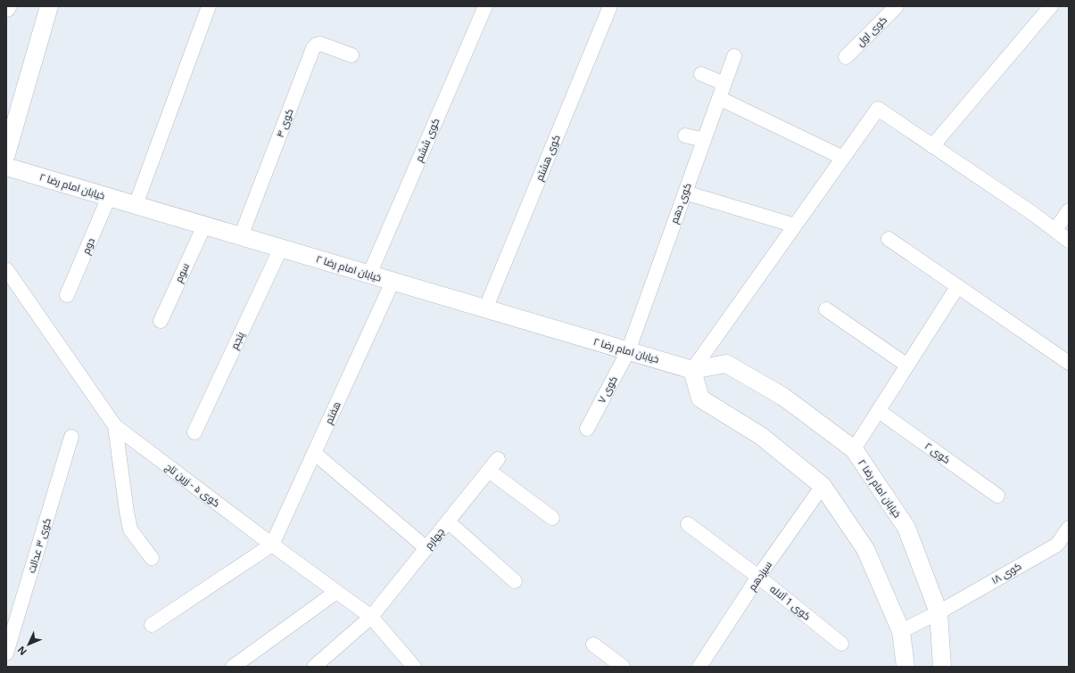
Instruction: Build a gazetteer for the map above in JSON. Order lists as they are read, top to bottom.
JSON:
{
  "streets": {
    "street": [
      "کوی اول",
      "کوی ۴",
      "کوی ششم",
      "کوی هشتم",
      "خیابان امام رضا ۲",
      "کوی دهم",
      "دوم",
      "سوم",
      "پنجم",
      "کوی ۷",
      "هفتم",
      "کوی ۲",
      "کوی ۵ - زرین تاج",
      "چهارم",
      "کوی ۳ عدالت",
      "کوی ۱۸",
      "سیزدهم",
      "کوی 1 آلاله"
    ]
  },
  "crossings": [
    ["کوی ۴", "خیابان امام رضا ۲"],
    ["کوی ششم", "خیابان امام رضا ۲"],
    ["کوی هشتم", "خیابان امام رضا ۲"],
    ["خیابان امام رضا ۲", "کوی دهم"],
    ["خیابان امام رضا ۲", "دوم"],
    ["خیابان امام رضا ۲", "سوم"],
    ["خیابان امام رضا ۲", "پنجم"],
    ["خیابان امام رضا ۲", "کوی ۷"],
    ["خیابان امام رضا ۲", "هفتم"],
    ["خیابان امام رضا ۲", "کوی ۱۸"],
    ["کوی دهم", "کوی ۷"],
    ["هفتم", "کوی ۵ - زرین تاج"],
    ["کوی ۵ - زرین تاج", "چهارم"],
    ["سیزدهم", "کوی 1 آلاله"]
  ],
  "north": "bottom left"
}
